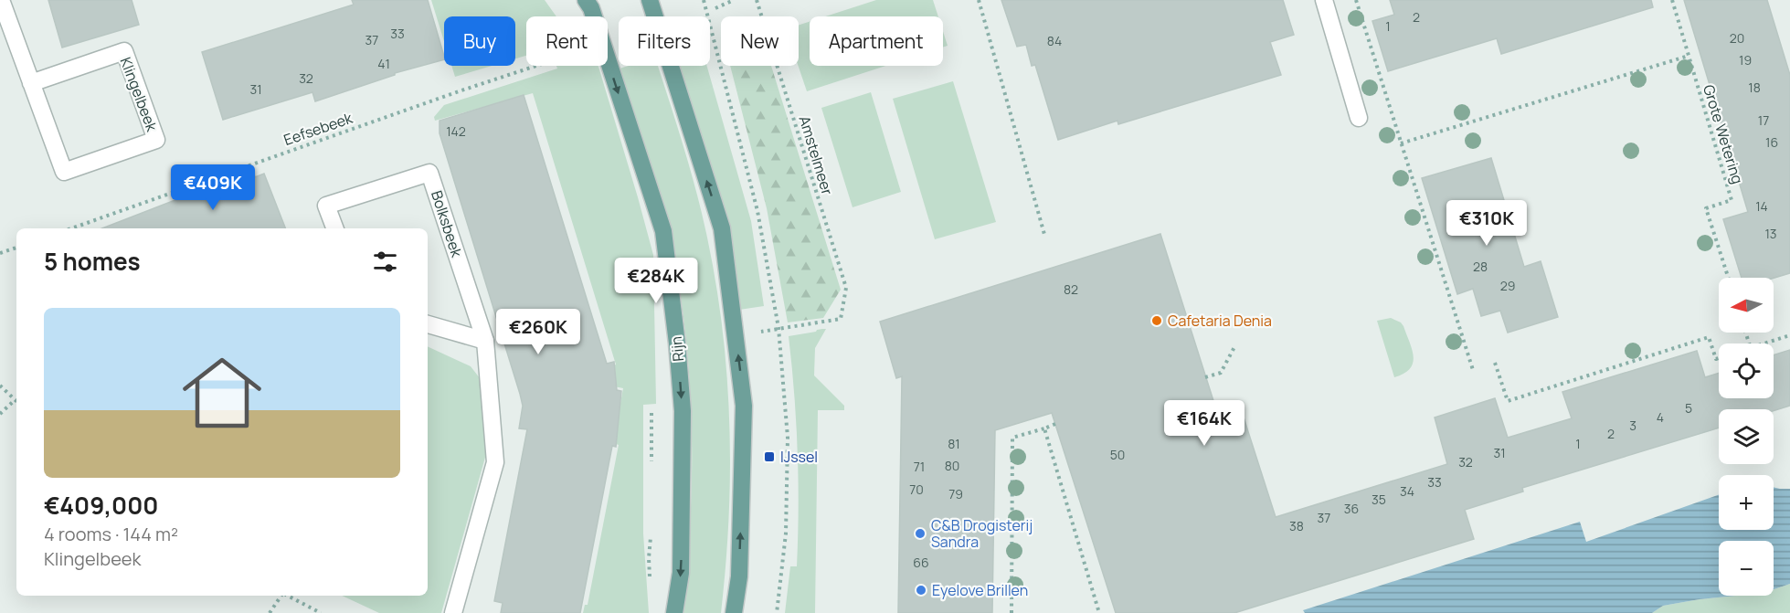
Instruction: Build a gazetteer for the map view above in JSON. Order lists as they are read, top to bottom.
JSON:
{
  "streets": {
    "main road": ["Rijn"],
    "street": ["Klingelbeek", "Bolksbeek"],
    "path": ["Eefsebeek", "Grote Wetering", "Amstelmeer"]
  },
  "places": {
    "other": ["Cafetaria Denia", "C&B Drogisterij Sandra", "Eyelove Brillen"],
    "transit": ["IJssel"]
  },
  "house_numbers": [
    "2",
    "1",
    "33",
    "20",
    "37",
    "84",
    "19",
    "41",
    "32",
    "18",
    "31",
    "17",
    "142",
    "16",
    "14",
    "13",
    "28",
    "29",
    "82",
    "5",
    "4",
    "3",
    "2",
    "81",
    "1",
    "31",
    "50",
    "32",
    "80",
    "71",
    "33",
    "70",
    "34",
    "79",
    "35",
    "36",
    "37",
    "38",
    "66"
  ],
  "north": "left",
  "page": {
    "chip": [
      "Buy",
      "Rent",
      "Filters",
      "New",
      "Apartment"
    ],
    "price": [
      "€409K",
      "€310K",
      "€284K",
      "€260K",
      "€164K"
    ],
    "heading": "5 homes",
    "map_buttons": ["+", "−"],
    "list": [
      {
        "name": "€409,000",
        "note": "4 rooms · 144 m² · Klingelbeek"
      }
    ]
  }
}
